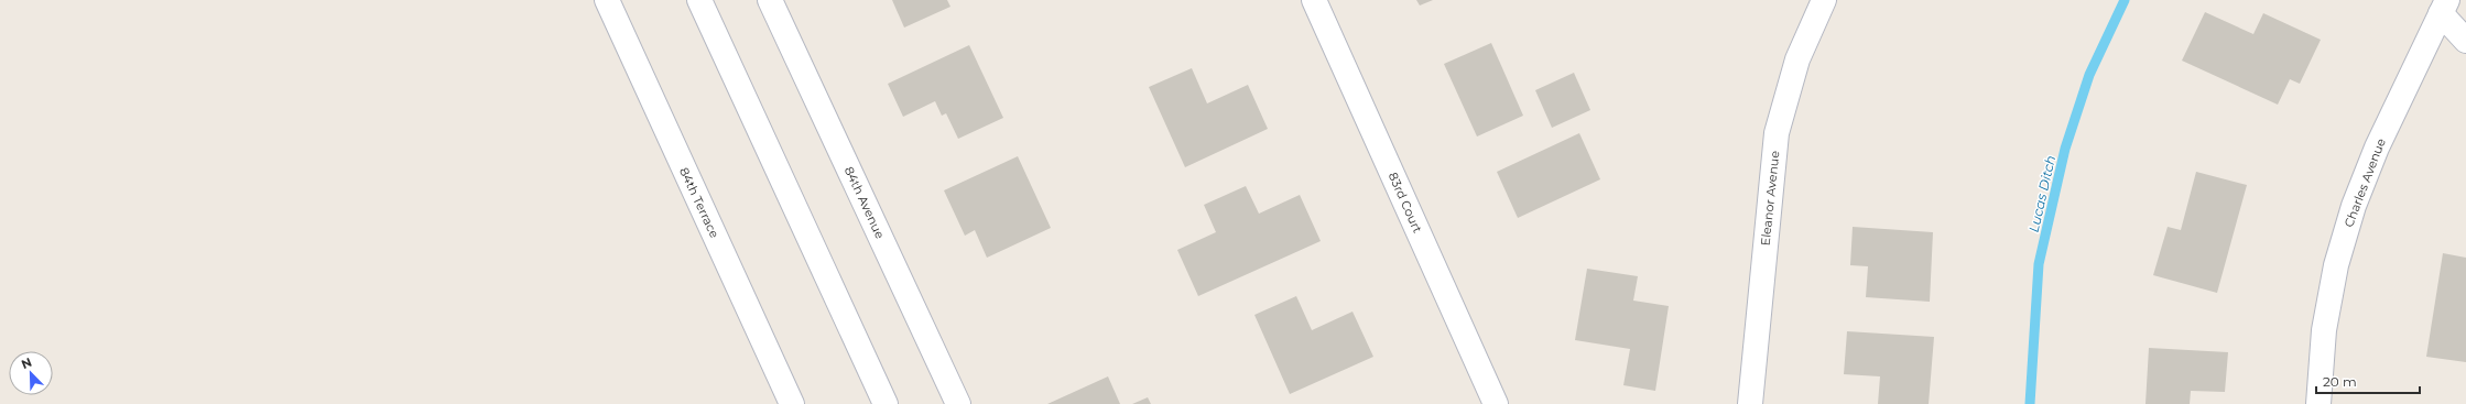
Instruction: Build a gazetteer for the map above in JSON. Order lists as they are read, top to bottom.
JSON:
{
  "streets": {
    "street": [
      "Charles Avenue",
      "Eleanor Avenue",
      "84th Terrace",
      "84th Avenue",
      "83rd Court"
    ]
  },
  "water": ["Lucas Ditch"],
  "scale_bar": "20 m",
  "north": "top left"
}
